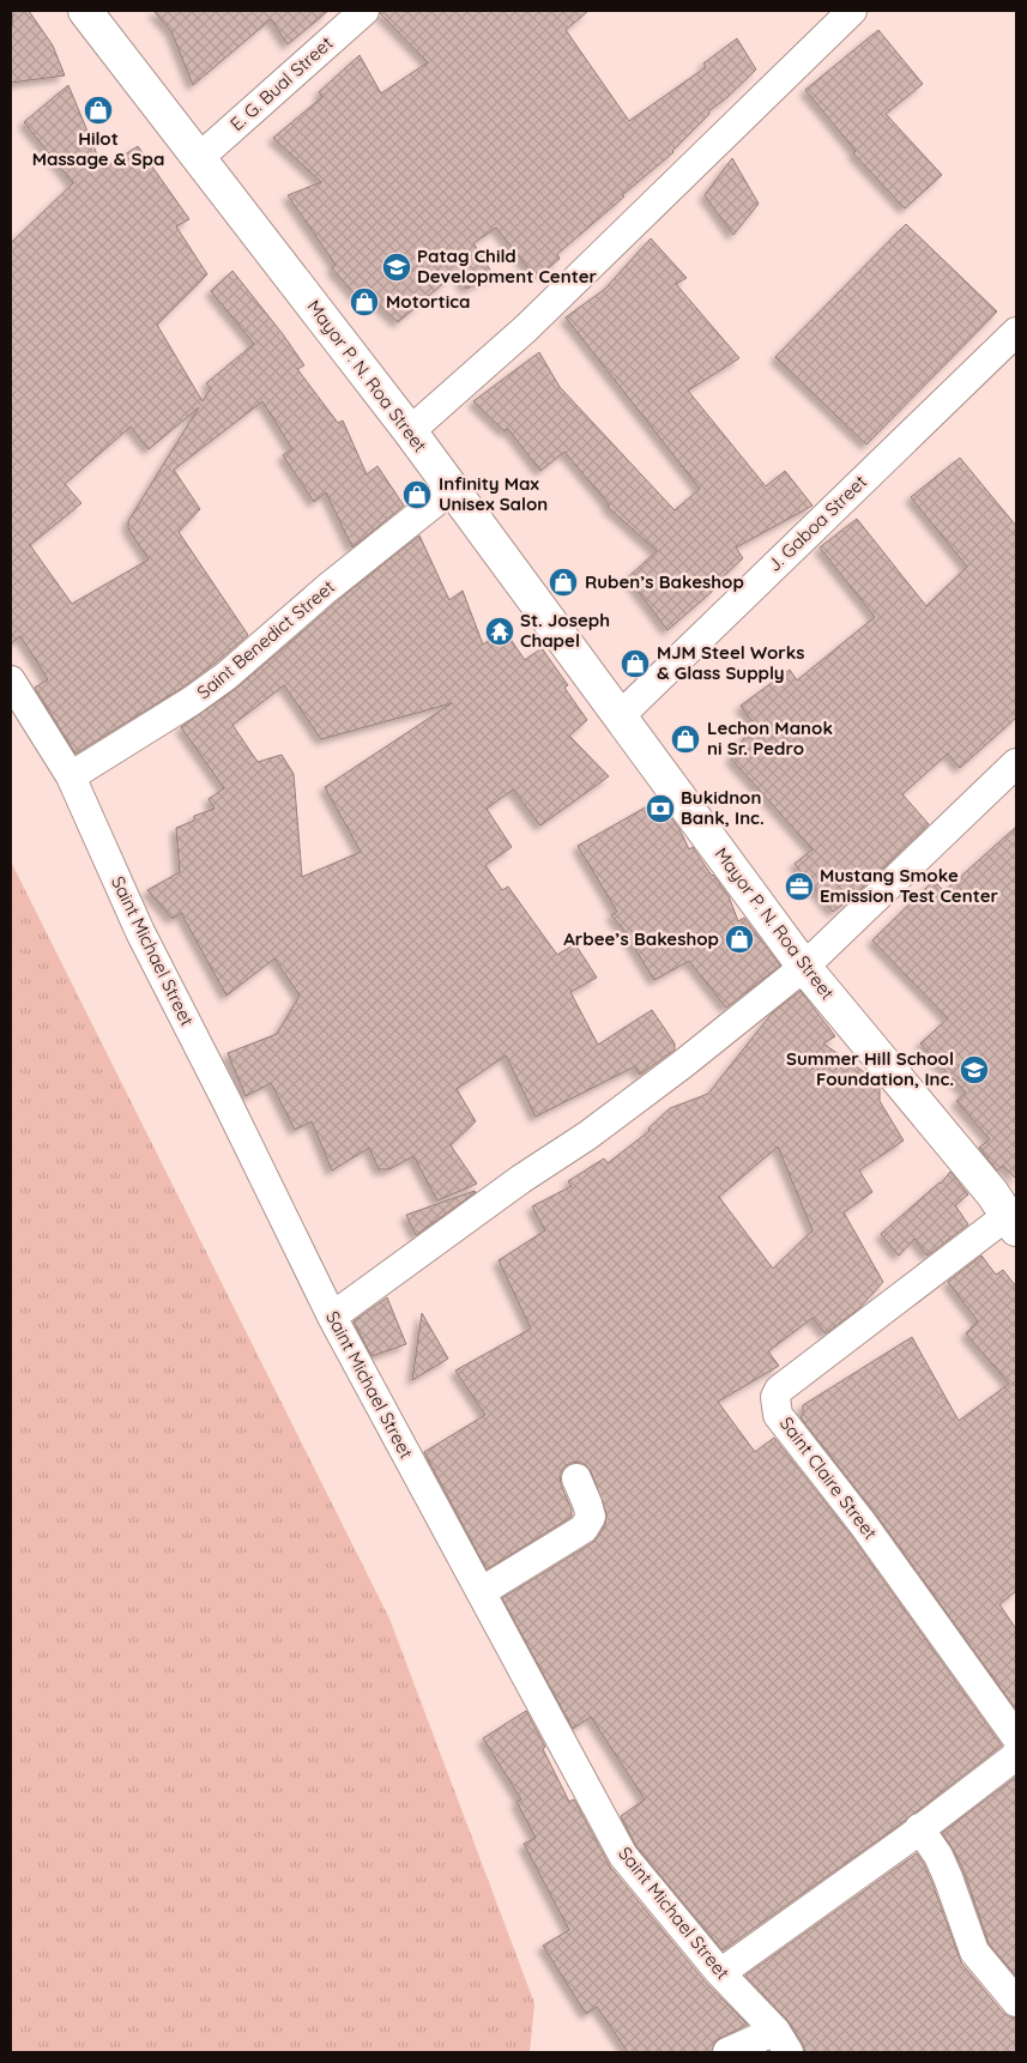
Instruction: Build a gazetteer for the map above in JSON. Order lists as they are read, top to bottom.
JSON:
{
  "streets": {
    "main road": ["Mayor P. N. Roa Street"],
    "street": [
      "E. G. Bual Street",
      "J. Gaboa Street",
      "Saint Benedict Street",
      "Saint Michael Street",
      "Saint Claire Street"
    ]
  },
  "crossings": [
    ["E. G. Bual Street", "Mayor P. N. Roa Street"],
    ["Mayor P. N. Roa Street", "J. Gaboa Street"],
    ["Mayor P. N. Roa Street", "Saint Benedict Street"],
    ["Mayor P. N. Roa Street", "Saint Claire Street"],
    ["Saint Benedict Street", "Saint Michael Street"]
  ],
  "places": {
    "shop": [
      "Hilot Massage & Spa",
      "Motortica",
      "Infinity Max Unisex Salon",
      "Ruben’s Bakeshop",
      "MJM Steel Works & Glass Supply",
      "Lechon Manok ni Sr. Pedro",
      "Arbee’s Bakeshop"
    ],
    "school or university": ["Patag Child Development Center", "Summer Hill School Foundation, Inc."],
    "temple": ["St. Joseph Chapel"],
    "bank": ["Bukidnon Bank, Inc."],
    "office": ["Mustang Smoke Emission Test Center"]
  }
}
